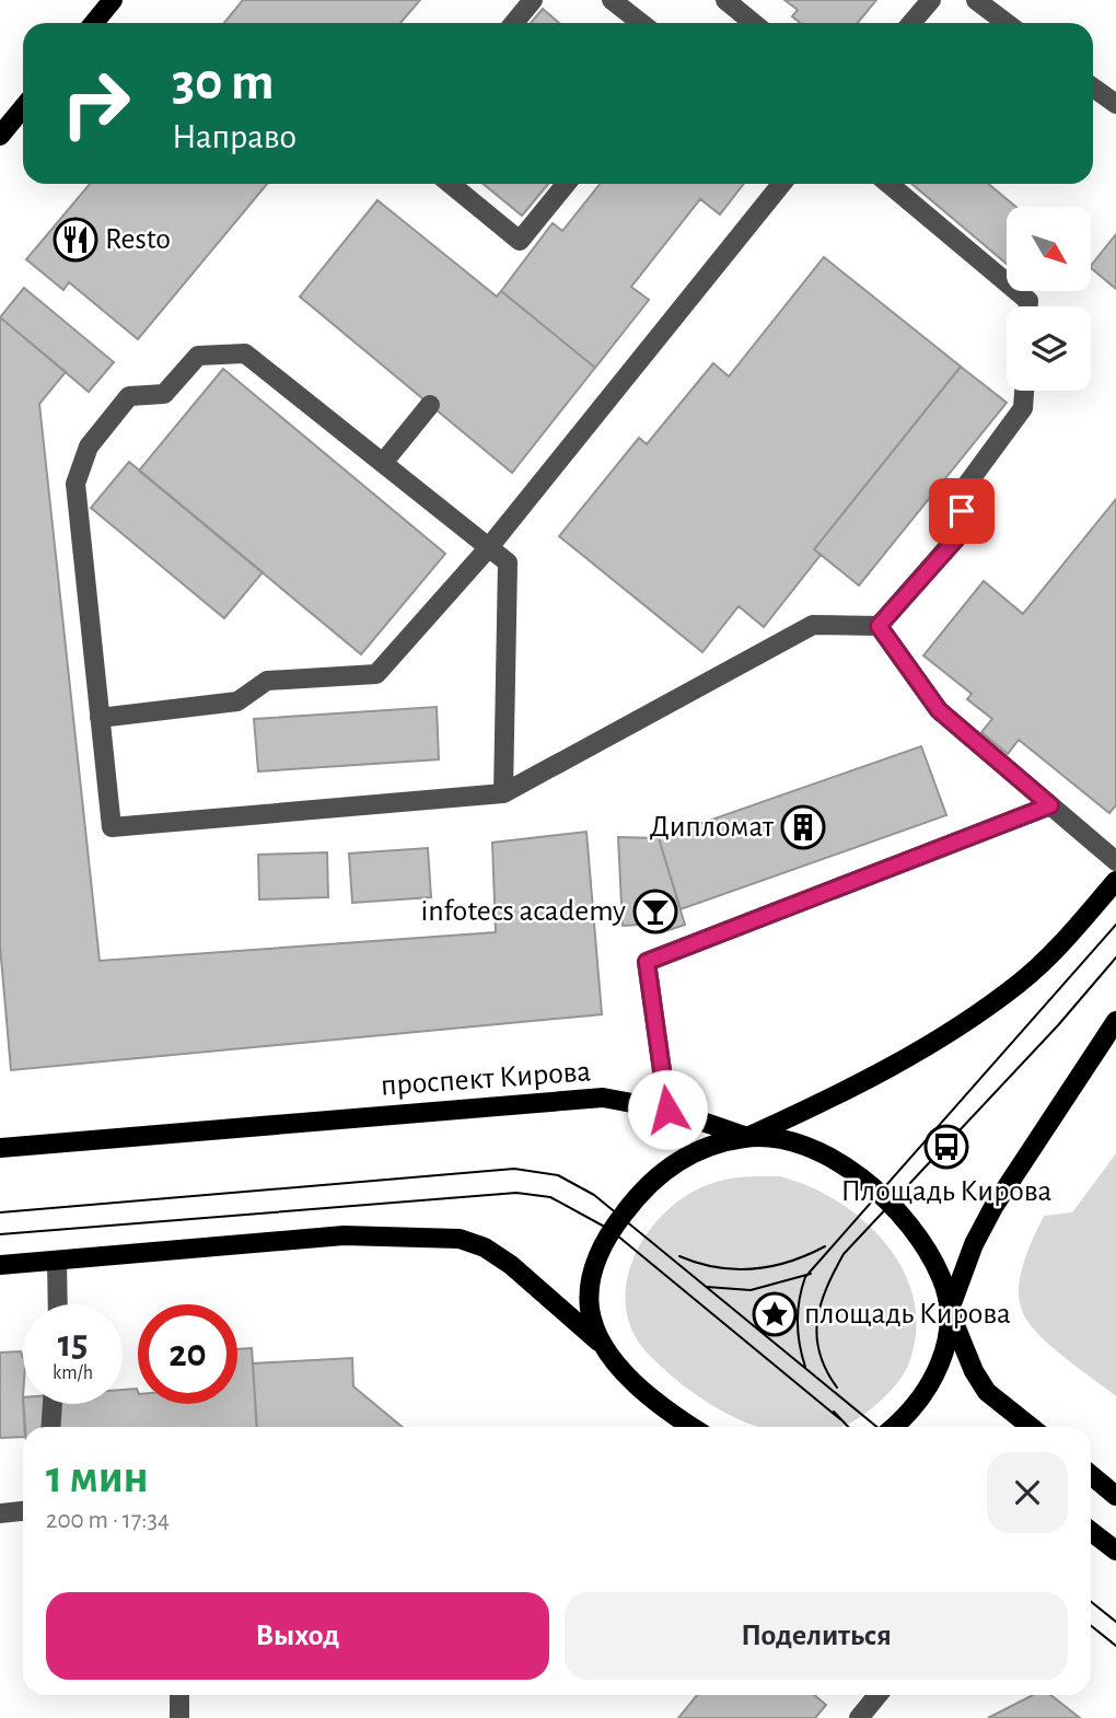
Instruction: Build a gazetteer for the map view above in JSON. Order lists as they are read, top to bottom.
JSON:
{
  "streets": {
    "main road": ["проспект Кирова"]
  },
  "places": {
    "restaurant": ["Resto"],
    "building": ["Дипломат"],
    "bar": ["infotecs academy"],
    "bus stop": ["Площадь Кирова"],
    "place": ["площадь Кирова"]
  },
  "north": "bottom right",
  "page": {
    "turn": ["30 m", "Направо"],
    "speed": "15 km/h",
    "limit": "20",
    "heading": ["1 мин", "200 m · 17:34"],
    "buttons": ["Выход", "Поделиться"]
  }
}
